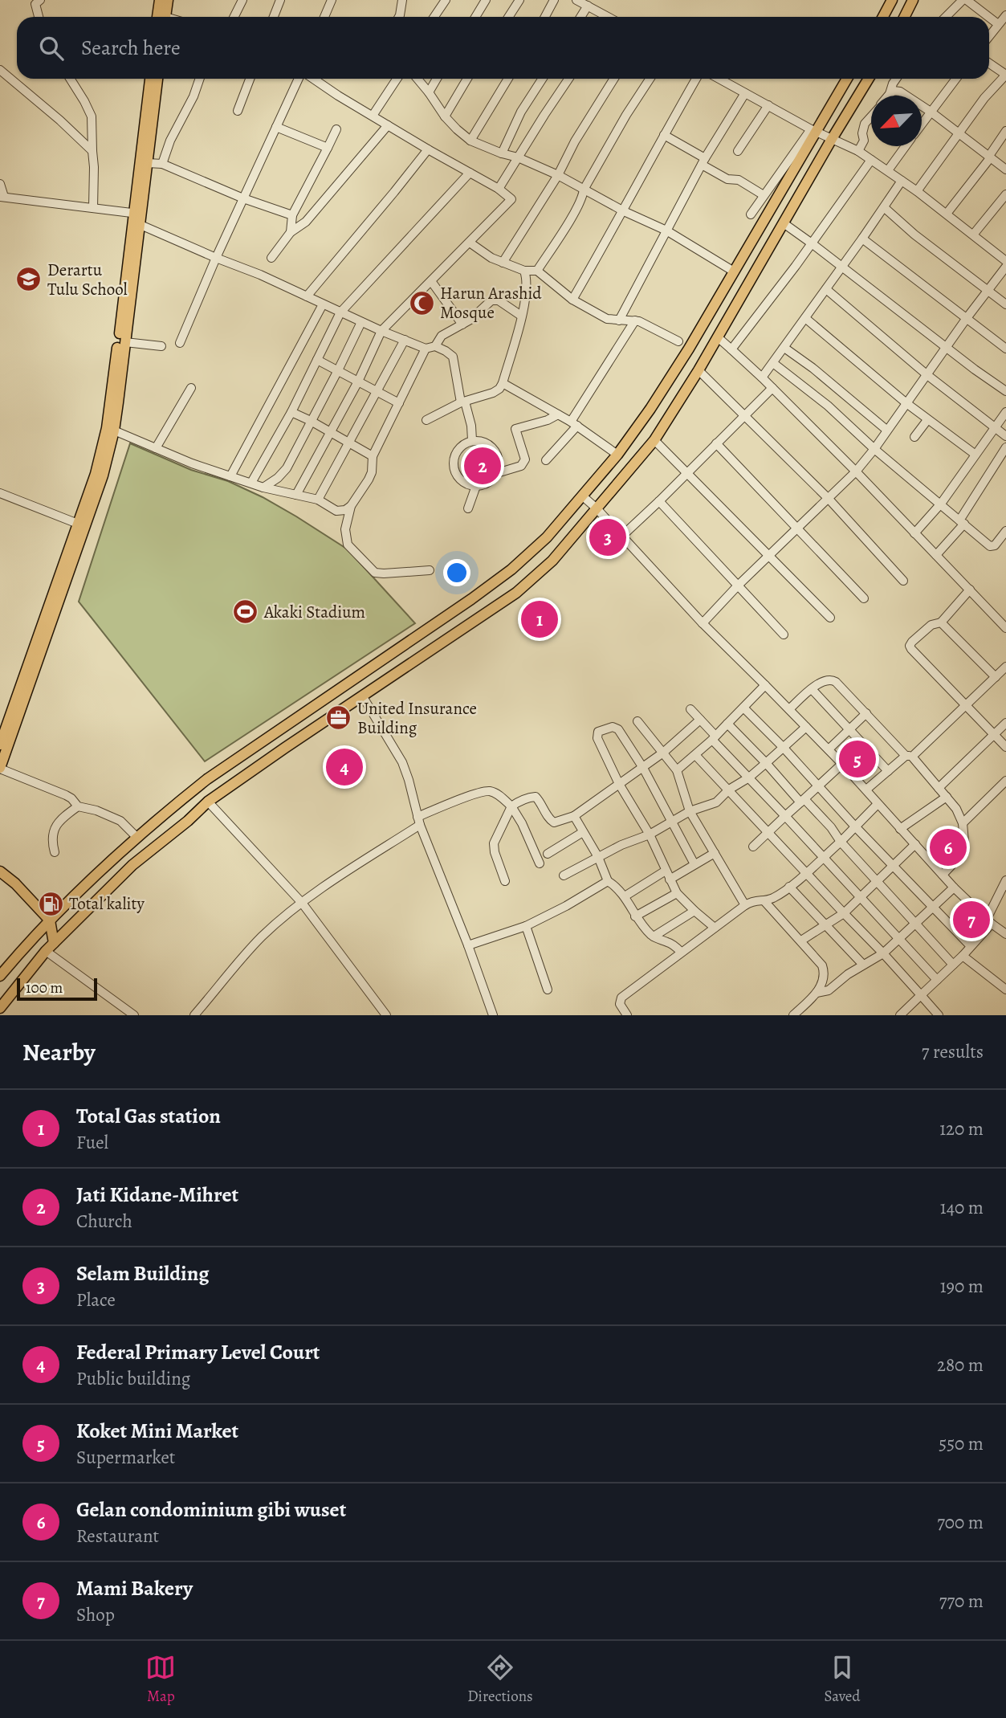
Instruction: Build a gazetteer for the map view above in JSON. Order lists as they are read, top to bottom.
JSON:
{
  "places": {
    "school or university": ["Derartu Tulu School"],
    "mosque": ["Harun Arashid Mosque"],
    "sports": ["Akaki Stadium"],
    "office": ["United Insurance Building"],
    "fuel station": ["Total kality"]
  },
  "scale_bar": "100 m",
  "north": "bottom left",
  "page": {
    "search": "Search here",
    "pins": [
      "2",
      "3",
      "1",
      "5",
      "4",
      "6",
      "7"
    ],
    "scale": "100 m",
    "heading": ["Nearby", "7 results"],
    "list": [
      {
        "mark": "1",
        "name": "Total Gas station",
        "note": "Fuel",
        "value": "120 m"
      },
      {
        "mark": "2",
        "name": "Jati Kidane-Mihret",
        "note": "Church",
        "value": "140 m"
      },
      {
        "mark": "3",
        "name": "Selam Building",
        "note": "Place",
        "value": "190 m"
      },
      {
        "mark": "4",
        "name": "Federal Primary Level Court",
        "note": "Public building",
        "value": "280 m"
      },
      {
        "mark": "5",
        "name": "Koket Mini Market",
        "note": "Supermarket",
        "value": "550 m"
      },
      {
        "mark": "6",
        "name": "Gelan condominium gibi wuset",
        "note": "Restaurant",
        "value": "700 m"
      },
      {
        "mark": "7",
        "name": "Mami Bakery",
        "note": "Shop",
        "value": "770 m"
      }
    ],
    "nav": ["Map", "Directions", "Saved"]
  }
}
